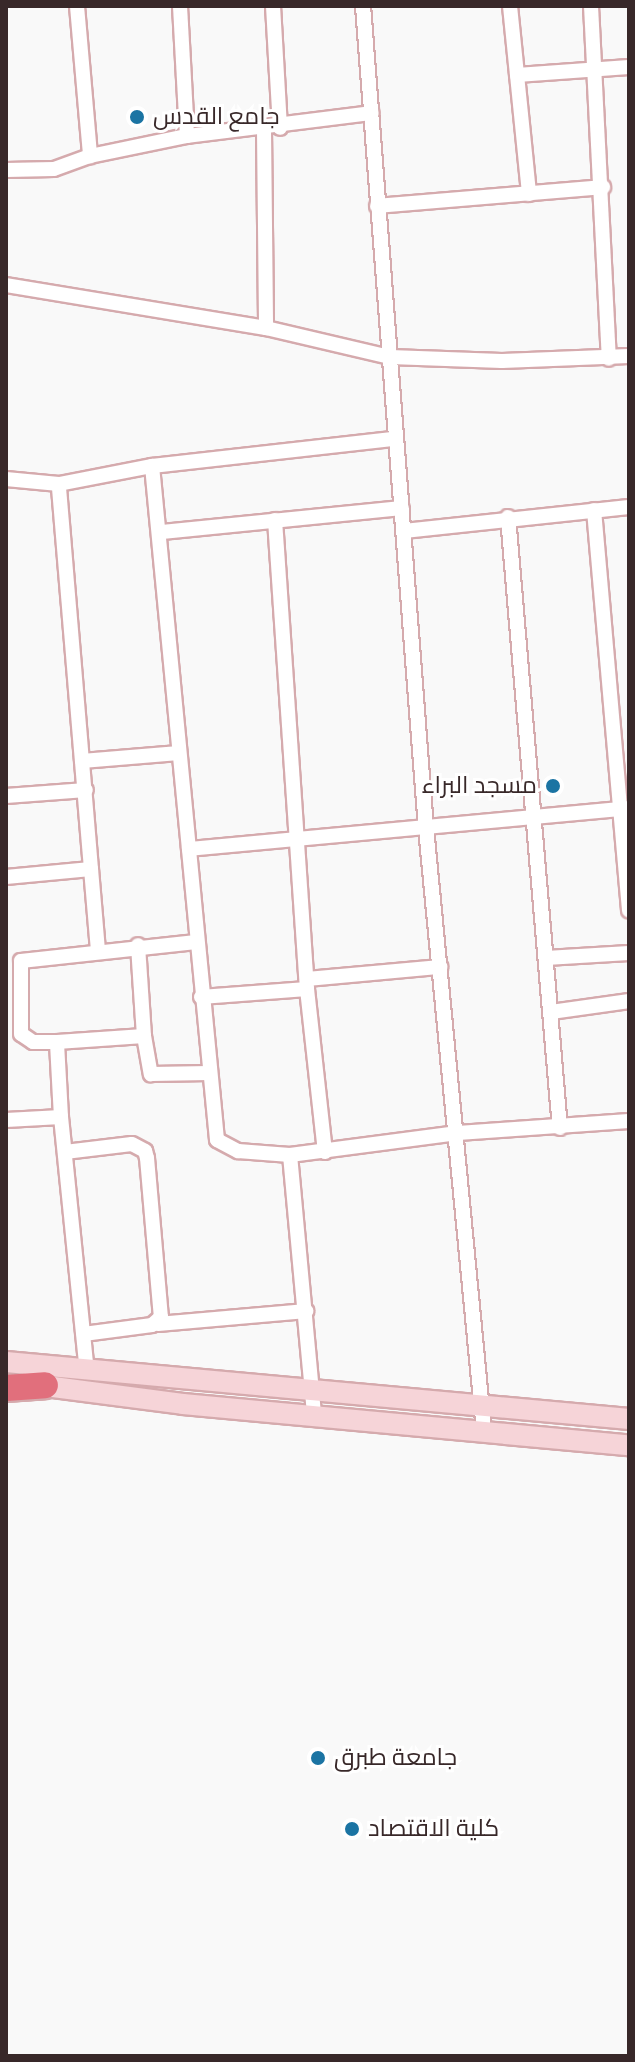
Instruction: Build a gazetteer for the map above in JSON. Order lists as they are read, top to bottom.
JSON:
{
  "places": [
    "جامع القدس",
    "مسجد البراء",
    "جامعة طبرق",
    "كلية الاقتصاد"
  ]
}
